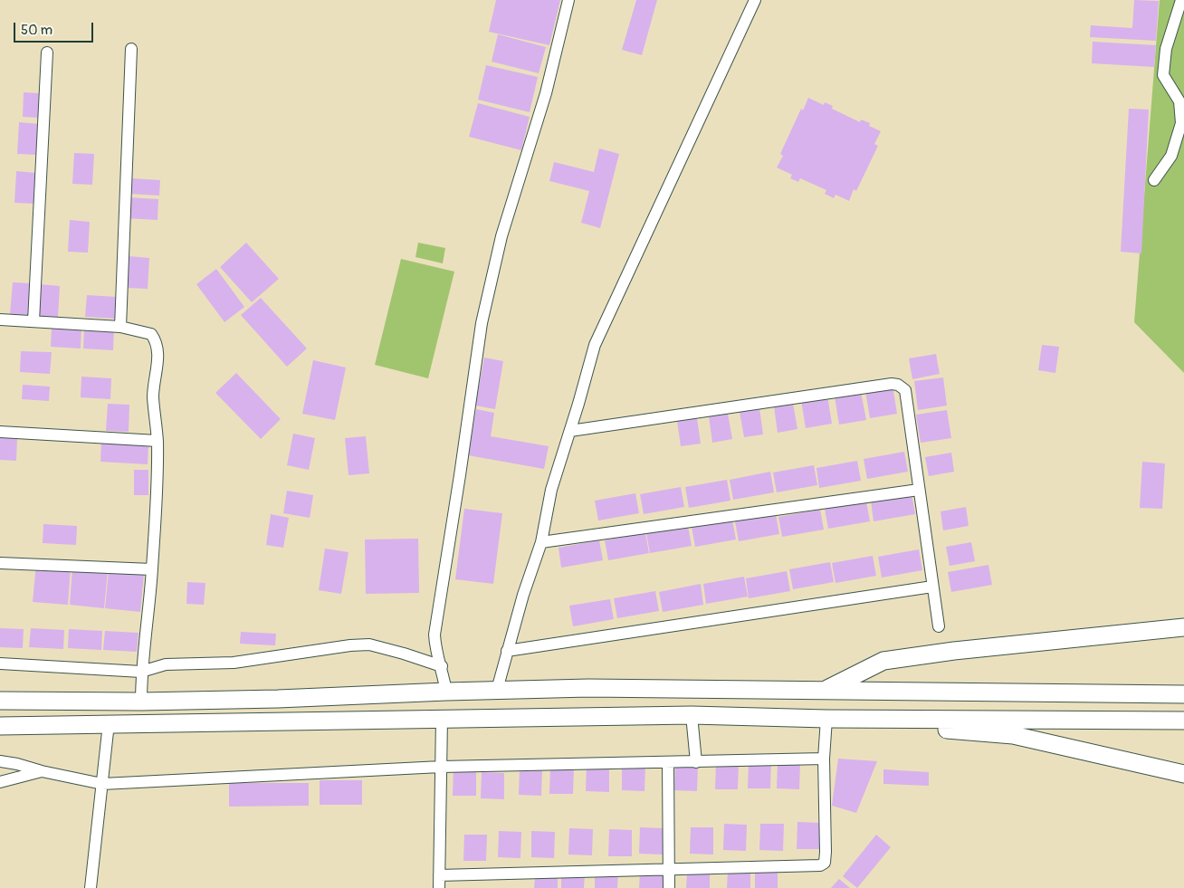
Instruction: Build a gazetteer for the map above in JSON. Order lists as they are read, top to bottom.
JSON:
{
  "scale_bar": "50 m"
}
